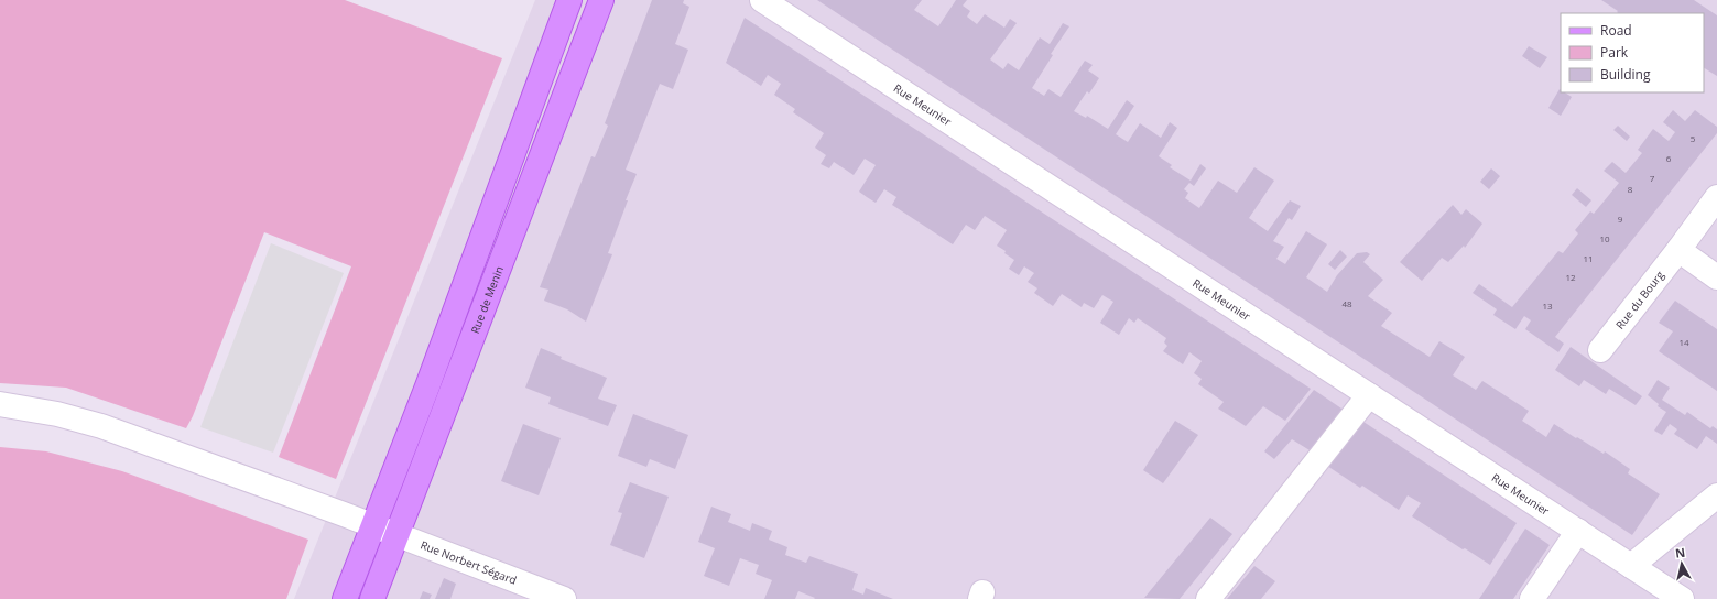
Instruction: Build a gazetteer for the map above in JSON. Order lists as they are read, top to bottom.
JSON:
{
  "streets": {
    "main road": ["Rue de Menin"],
    "street": ["Rue Meunier", "Rue du Bourg", "Rue Norbert Ségard"]
  },
  "crossings": [
    ["Rue de Menin", "Rue Norbert Ségard"]
  ],
  "house_numbers": [
    "5",
    "6",
    "7",
    "8",
    "9",
    "10",
    "11",
    "12",
    "48",
    "13",
    "14"
  ],
  "legend": ["Road", "Park", "Building"],
  "north": "top"
}
